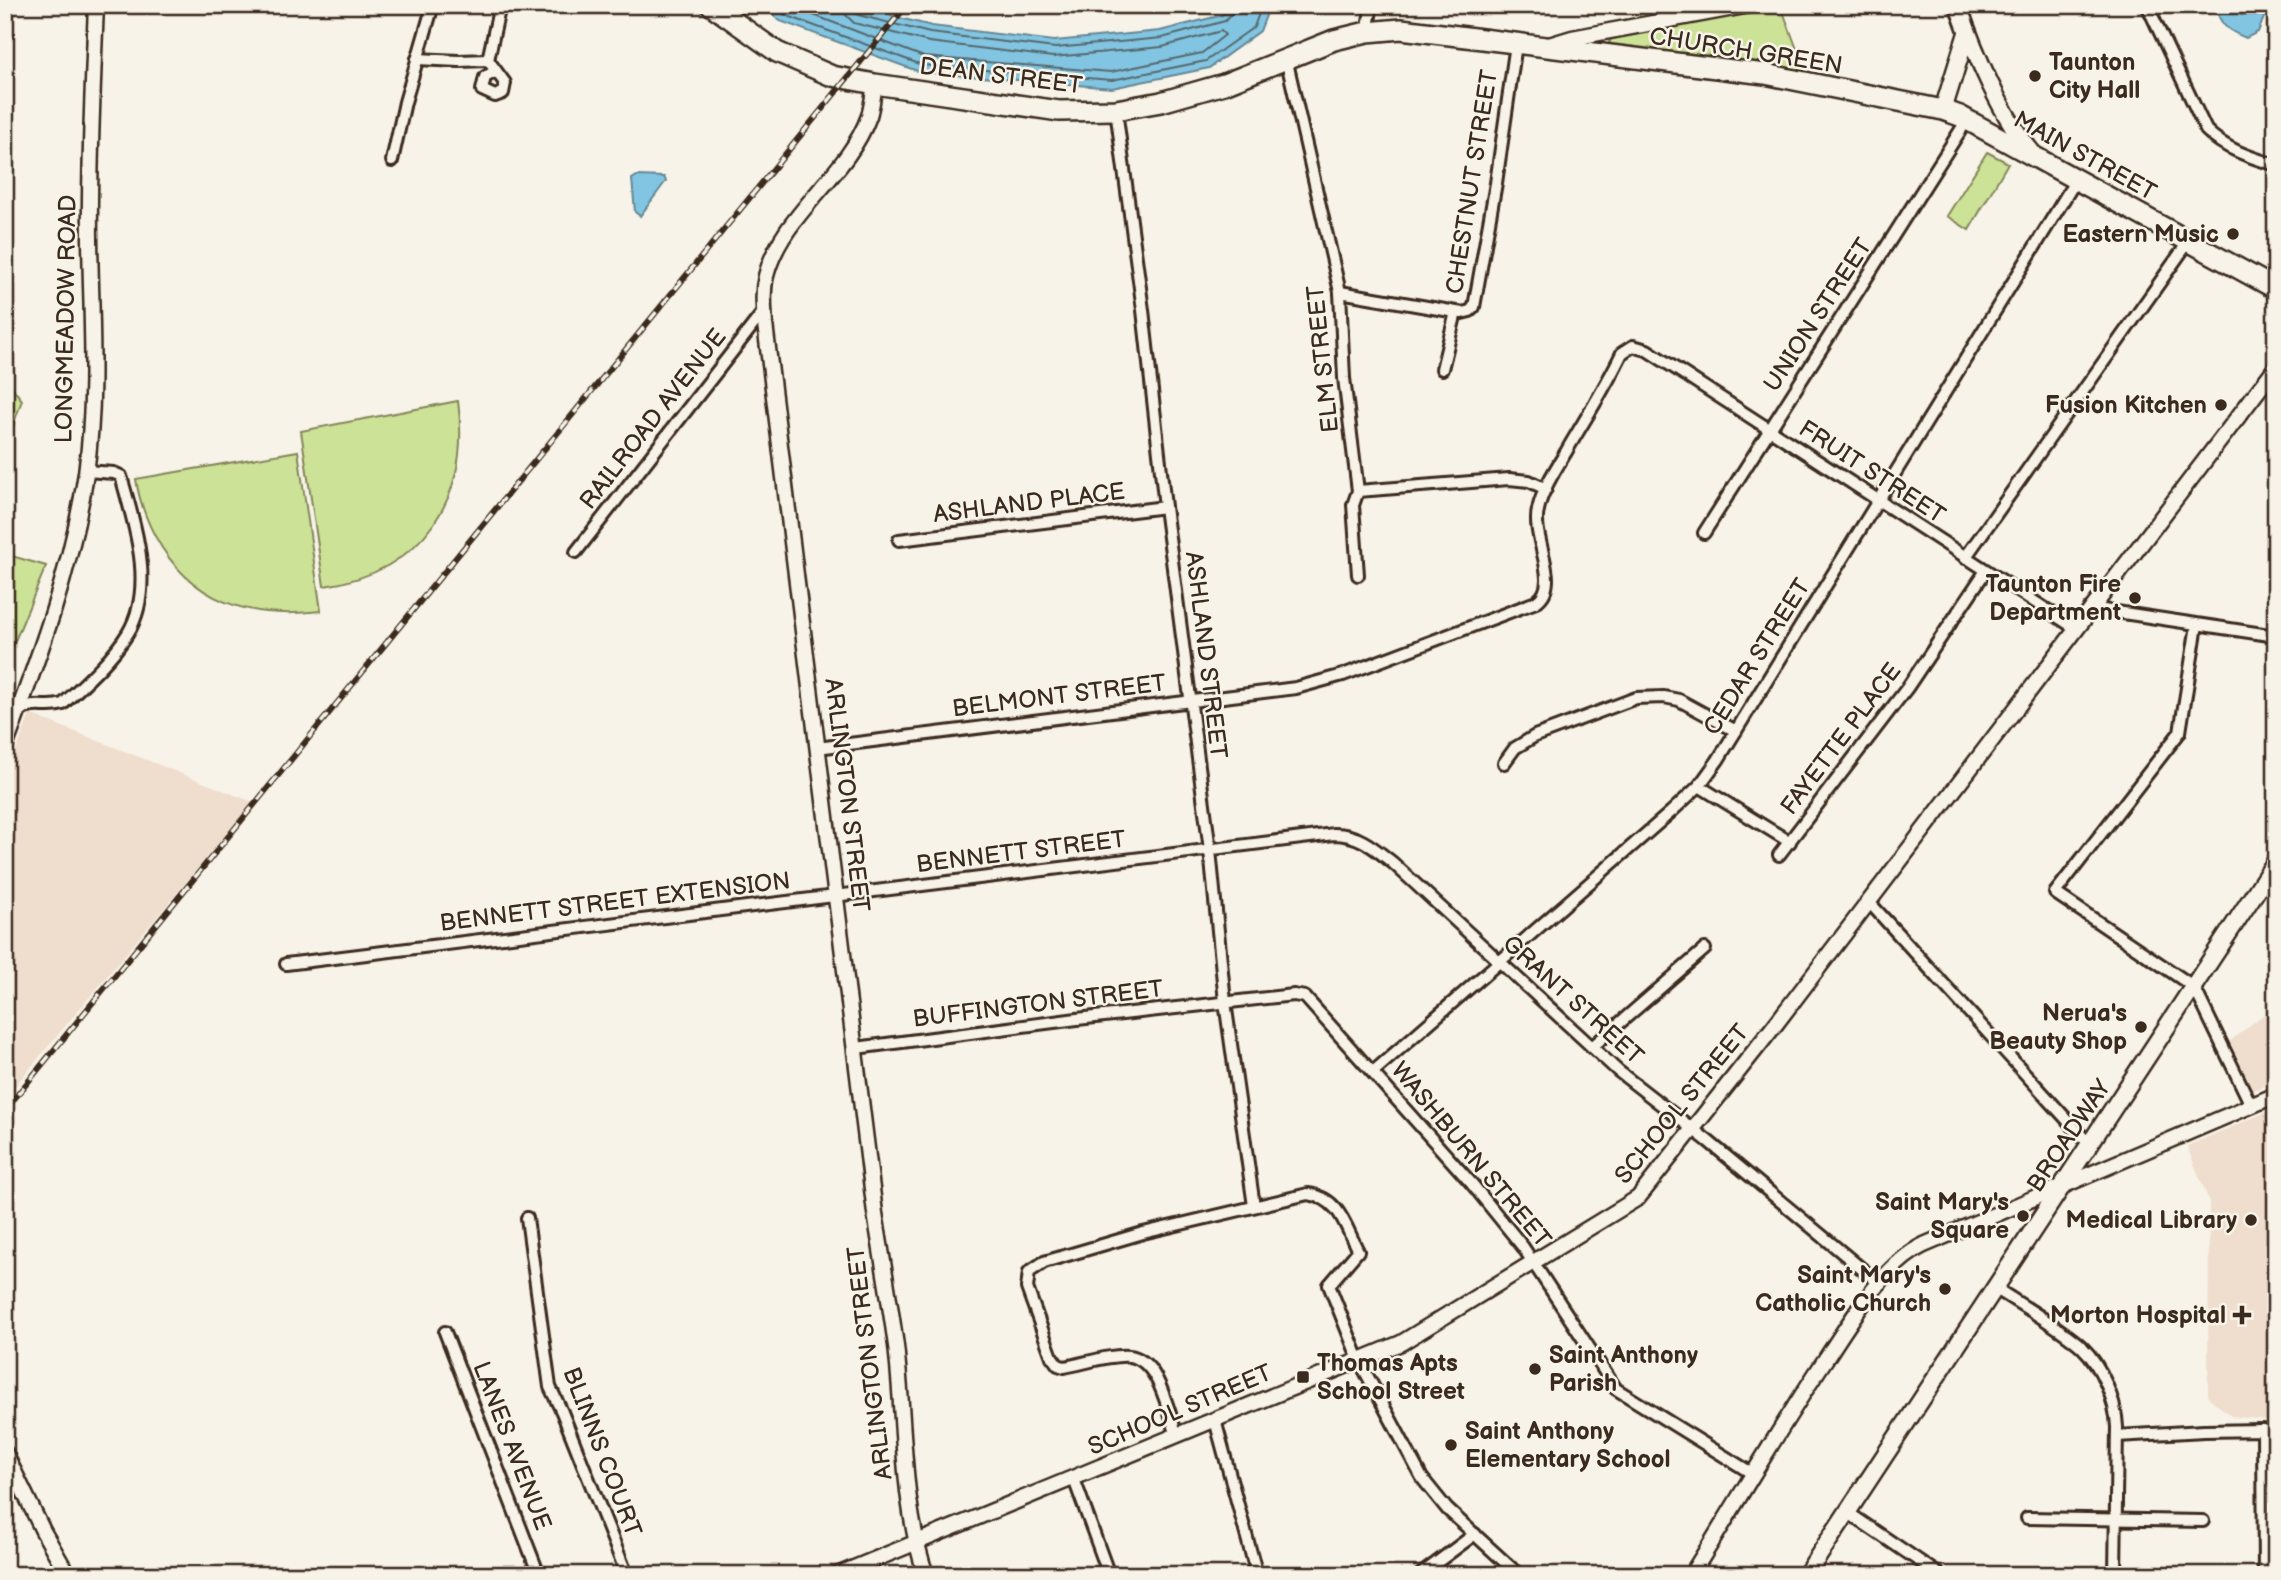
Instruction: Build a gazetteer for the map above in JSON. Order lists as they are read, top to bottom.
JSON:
{
  "streets": {
    "highway": ["CHURCH GREEN", "DEAN STREET", "MAIN STREET"],
    "main road": ["BROADWAY"],
    "street": [
      "CHESTNUT STREET",
      "UNION STREET",
      "LONGMEADOW ROAD",
      "ELM STREET",
      "RAILROAD AVENUE",
      "FRUIT STREET",
      "ASHLAND PLACE",
      "ASHLAND STREET",
      "CEDAR STREET",
      "BELMONT STREET",
      "FAYETTE PLACE",
      "ARLINGTON STREET",
      "BENNETT STREET",
      "BENNETT STREET EXTENSION",
      "GRANT STREET",
      "BUFFINGTON STREET",
      "SCHOOL STREET",
      "WASHBURN STREET",
      "LANES AVENUE",
      "BLINNS COURT"
    ]
  },
  "crossings": [
    ["CHURCH GREEN", "DEAN STREET"],
    ["CHURCH GREEN", "MAIN STREET"],
    ["DEAN STREET", "CHESTNUT STREET"],
    ["DEAN STREET", "ELM STREET"],
    ["DEAN STREET", "ASHLAND STREET"],
    ["DEAN STREET", "ARLINGTON STREET"],
    ["MAIN STREET", "UNION STREET"],
    ["MAIN STREET", "CEDAR STREET"],
    ["UNION STREET", "FRUIT STREET"],
    ["RAILROAD AVENUE", "ARLINGTON STREET"],
    ["FRUIT STREET", "CEDAR STREET"],
    ["FRUIT STREET", "BELMONT STREET"],
    ["FRUIT STREET", "FAYETTE PLACE"],
    ["FRUIT STREET", "SCHOOL STREET"],
    ["ASHLAND PLACE", "ASHLAND STREET"],
    ["ASHLAND STREET", "BELMONT STREET"],
    ["ASHLAND STREET", "BENNETT STREET"],
    ["ASHLAND STREET", "GRANT STREET"],
    ["ASHLAND STREET", "BUFFINGTON STREET"],
    ["ASHLAND STREET", "WASHBURN STREET"],
    ["CEDAR STREET", "FAYETTE PLACE"],
    ["CEDAR STREET", "GRANT STREET"],
    ["CEDAR STREET", "WASHBURN STREET"],
    ["BELMONT STREET", "ARLINGTON STREET"],
    ["ARLINGTON STREET", "BENNETT STREET"],
    ["ARLINGTON STREET", "BENNETT STREET EXTENSION"],
    ["ARLINGTON STREET", "BUFFINGTON STREET"],
    ["ARLINGTON STREET", "SCHOOL STREET"],
    ["BENNETT STREET", "BENNETT STREET EXTENSION"],
    ["BENNETT STREET", "GRANT STREET"],
    ["GRANT STREET", "SCHOOL STREET"],
    ["BUFFINGTON STREET", "WASHBURN STREET"],
    ["SCHOOL STREET", "WASHBURN STREET"]
  ],
  "places": {
    "other": [
      "Taunton City Hall",
      "Eastern Music",
      "Fusion Kitchen",
      "Taunton Fire Department",
      "Nerua's Beauty Shop",
      "Saint Mary's Square",
      "Medical Library",
      "Saint Mary's Catholic Church",
      "Saint Anthony Parish",
      "Saint Anthony Elementary School"
    ],
    "health": ["Morton Hospital"],
    "transit": ["Thomas Apts School Street"]
  }
}
